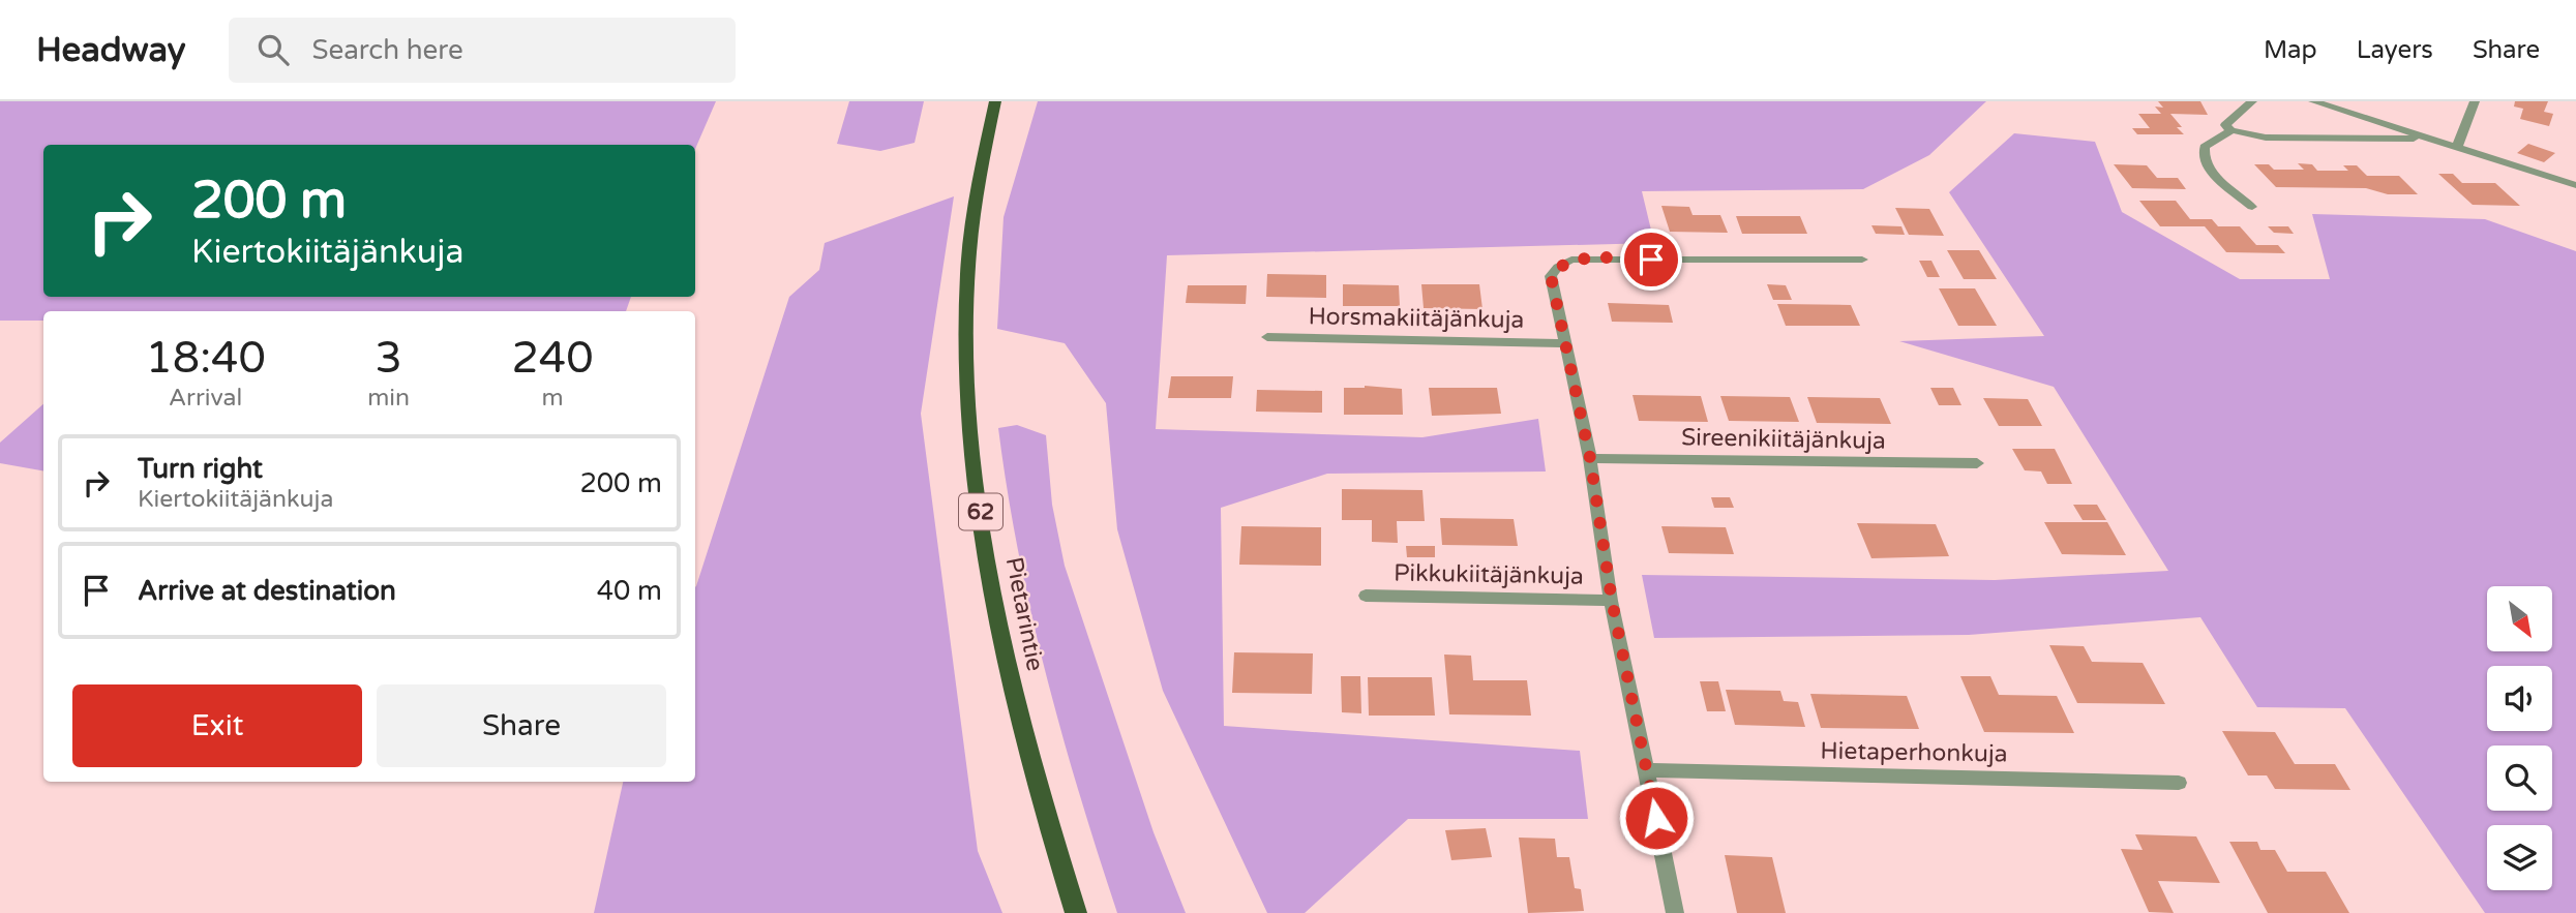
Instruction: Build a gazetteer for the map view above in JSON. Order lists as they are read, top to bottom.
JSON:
{
  "streets": {
    "main road": ["62", "Pietarintie"],
    "street": [
      "Horsmakiitäjänkuja",
      "Sireenikiitäjänkuja",
      "Pikkukiitäjänkuja",
      "Hietaperhonkuja"
    ]
  },
  "north": "bottom right",
  "page": {
    "header": "Headway",
    "search": "Search here",
    "nav": ["Map", "Layers", "Share"],
    "turn": ["200 m", "Kiertokiitäjänkuja"],
    "eta": [
      "18:40",
      "Arrival",
      "3",
      "min",
      "240",
      "m"
    ],
    "list": [
      {
        "name": "Turn right",
        "note": "Kiertokiitäjänkuja",
        "value": "200 m"
      },
      {
        "name": "Arrive at destination",
        "value": "40 m"
      }
    ],
    "buttons": ["Exit", "Share"]
  }
}
